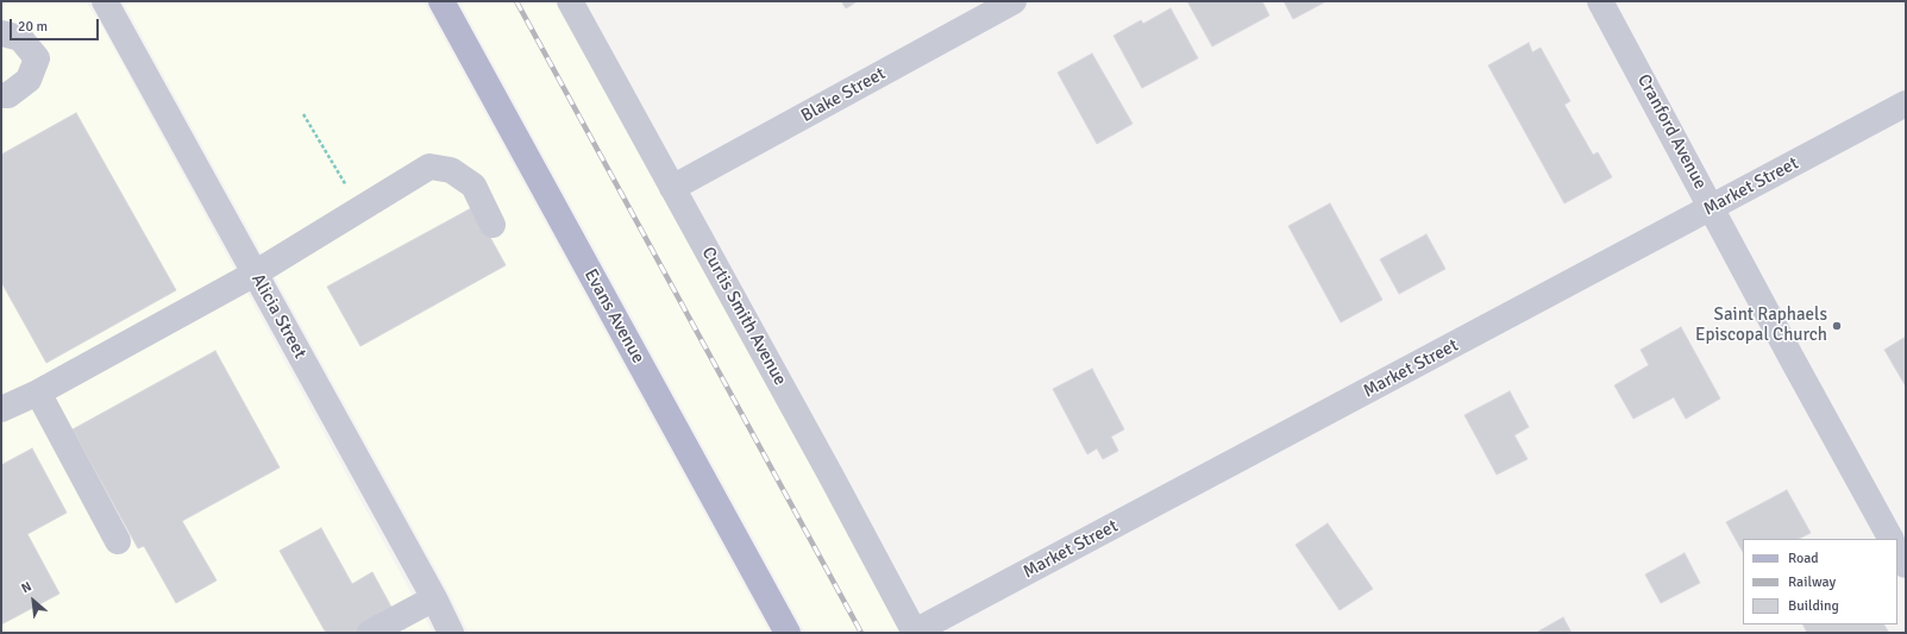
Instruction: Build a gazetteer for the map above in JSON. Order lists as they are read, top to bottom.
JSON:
{
  "streets": {
    "main road": ["Evans Avenue"],
    "street": [
      "Blake Street",
      "Cranford Avenue",
      "Market Street",
      "Alicia Street",
      "Curtis Smith Avenue"
    ]
  },
  "crossings": [
    ["Blake Street", "Curtis Smith Avenue"],
    ["Cranford Avenue", "Market Street"],
    ["Market Street", "Curtis Smith Avenue"]
  ],
  "places": ["Saint Raphaels Episcopal Church"],
  "legend": ["Road", "Railway", "Building"],
  "scale_bar": "20 m",
  "north": "top left"
}
